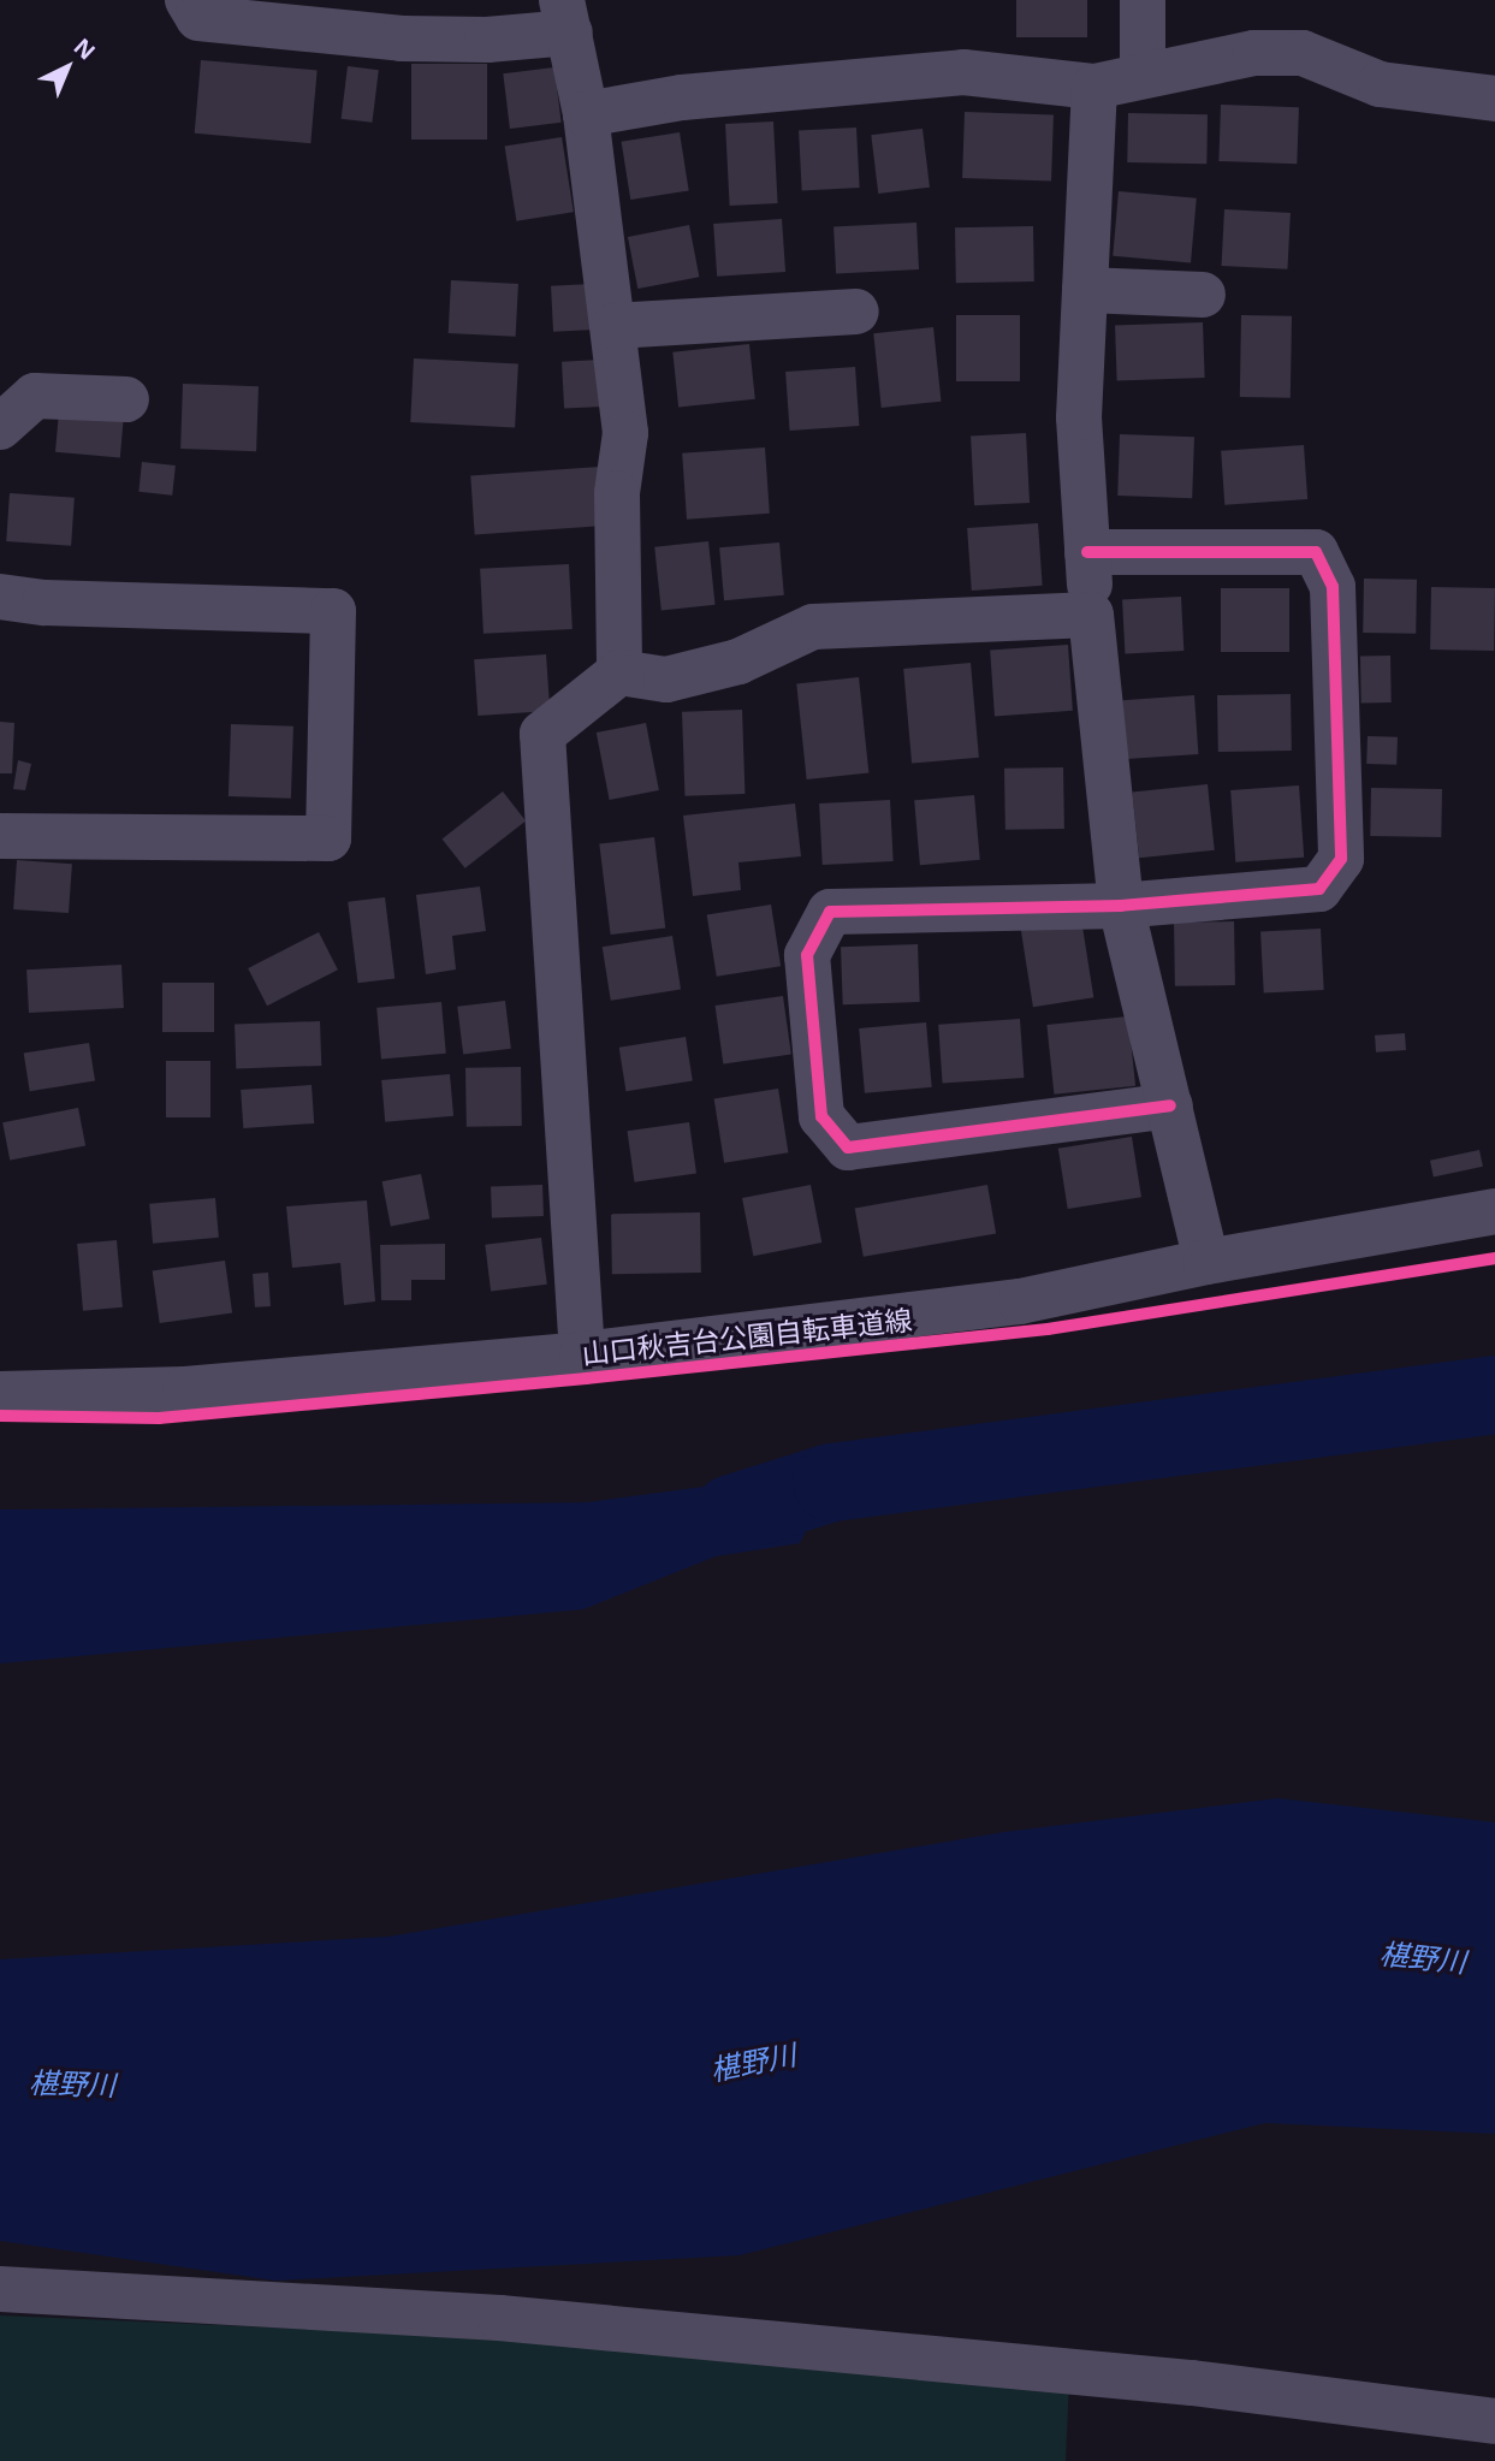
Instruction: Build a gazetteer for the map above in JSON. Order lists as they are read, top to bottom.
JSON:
{
  "streets": {
    "cycle path": ["山口秋吉台公園自転車道線"]
  },
  "water": ["椹野川"],
  "north": "top right"
}
